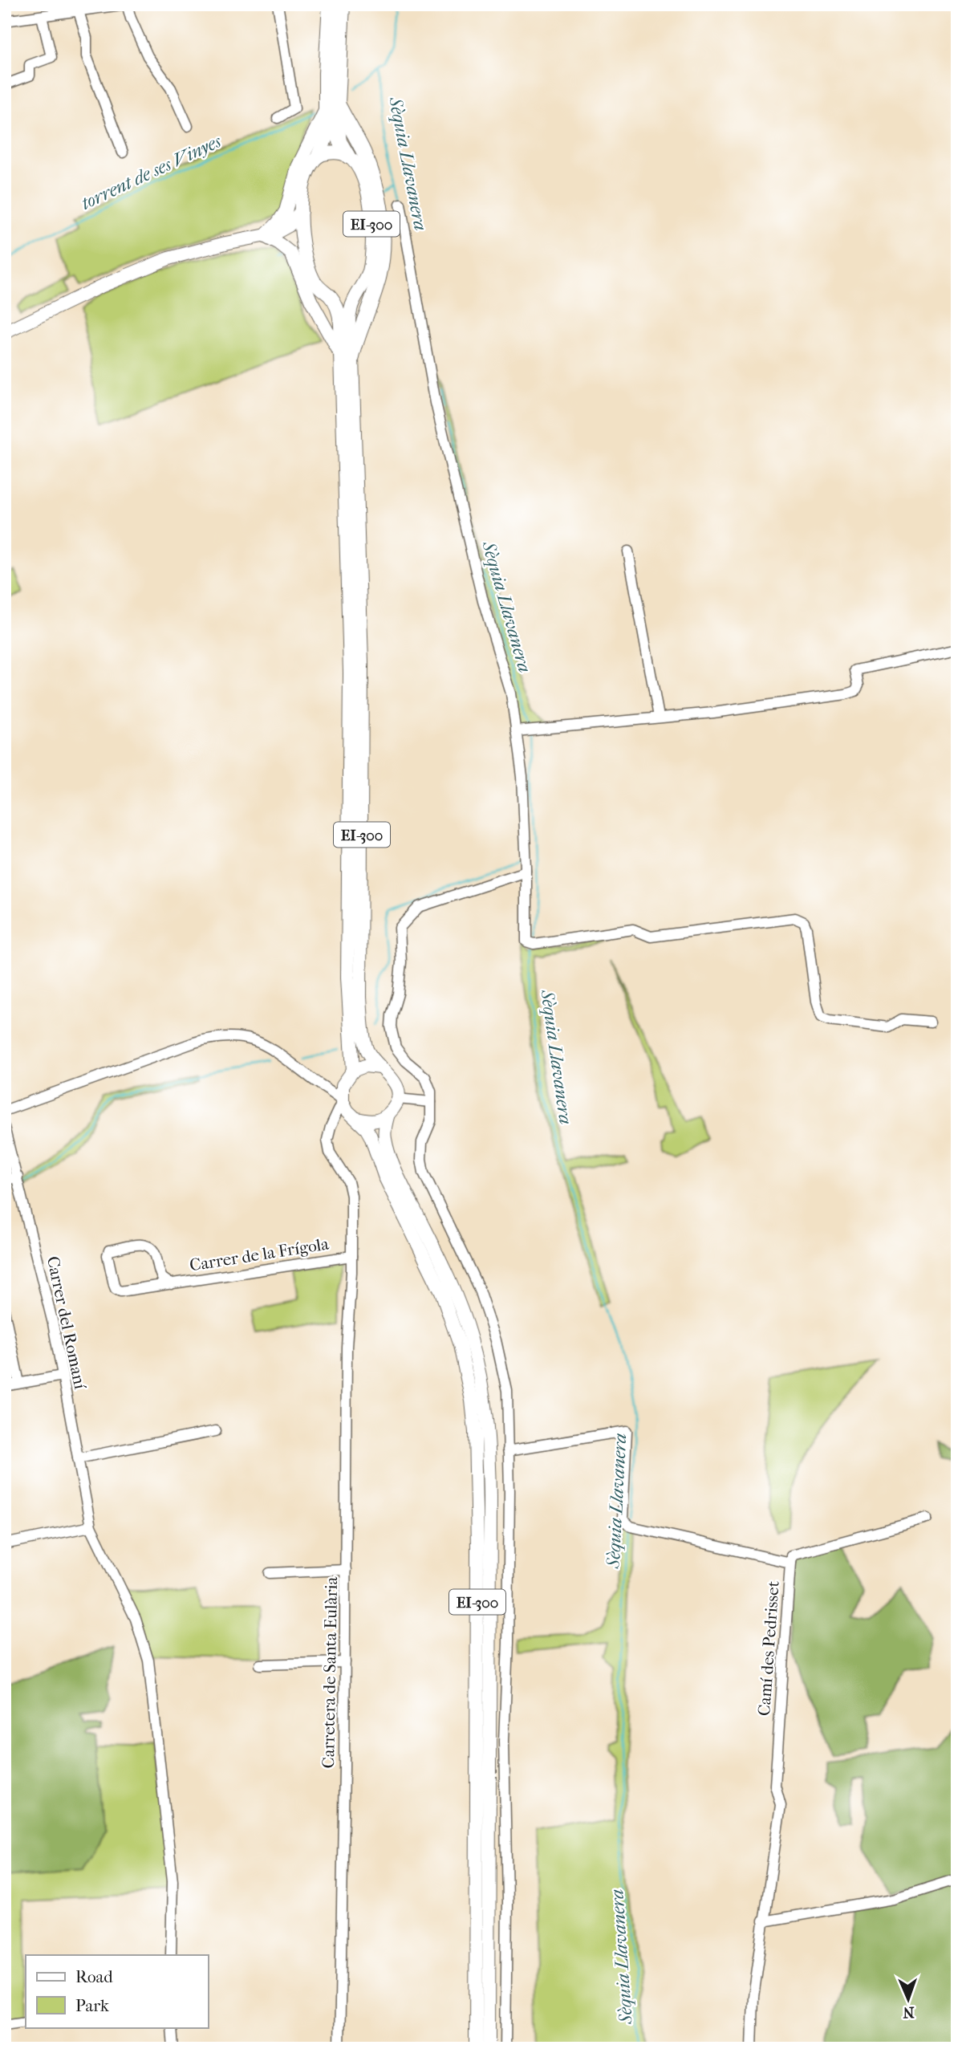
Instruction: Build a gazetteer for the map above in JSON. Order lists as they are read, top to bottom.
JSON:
{
  "streets": {
    "highway": ["EI-300"],
    "street": [
      "Carrer de la Frígola",
      "Carrer del Romaní",
      "Camí des Pedrisset",
      "Carretera de Santa Eulària"
    ]
  },
  "crossings": [
    ["EI-300", "Carretera de Santa Eulària"],
    ["Carrer de la Frígola", "Carretera de Santa Eulària"]
  ],
  "water": ["Sèquia Llavanera", "torrent de ses Vinyes"],
  "legend": ["Road", "Park"],
  "north": "bottom"
}
